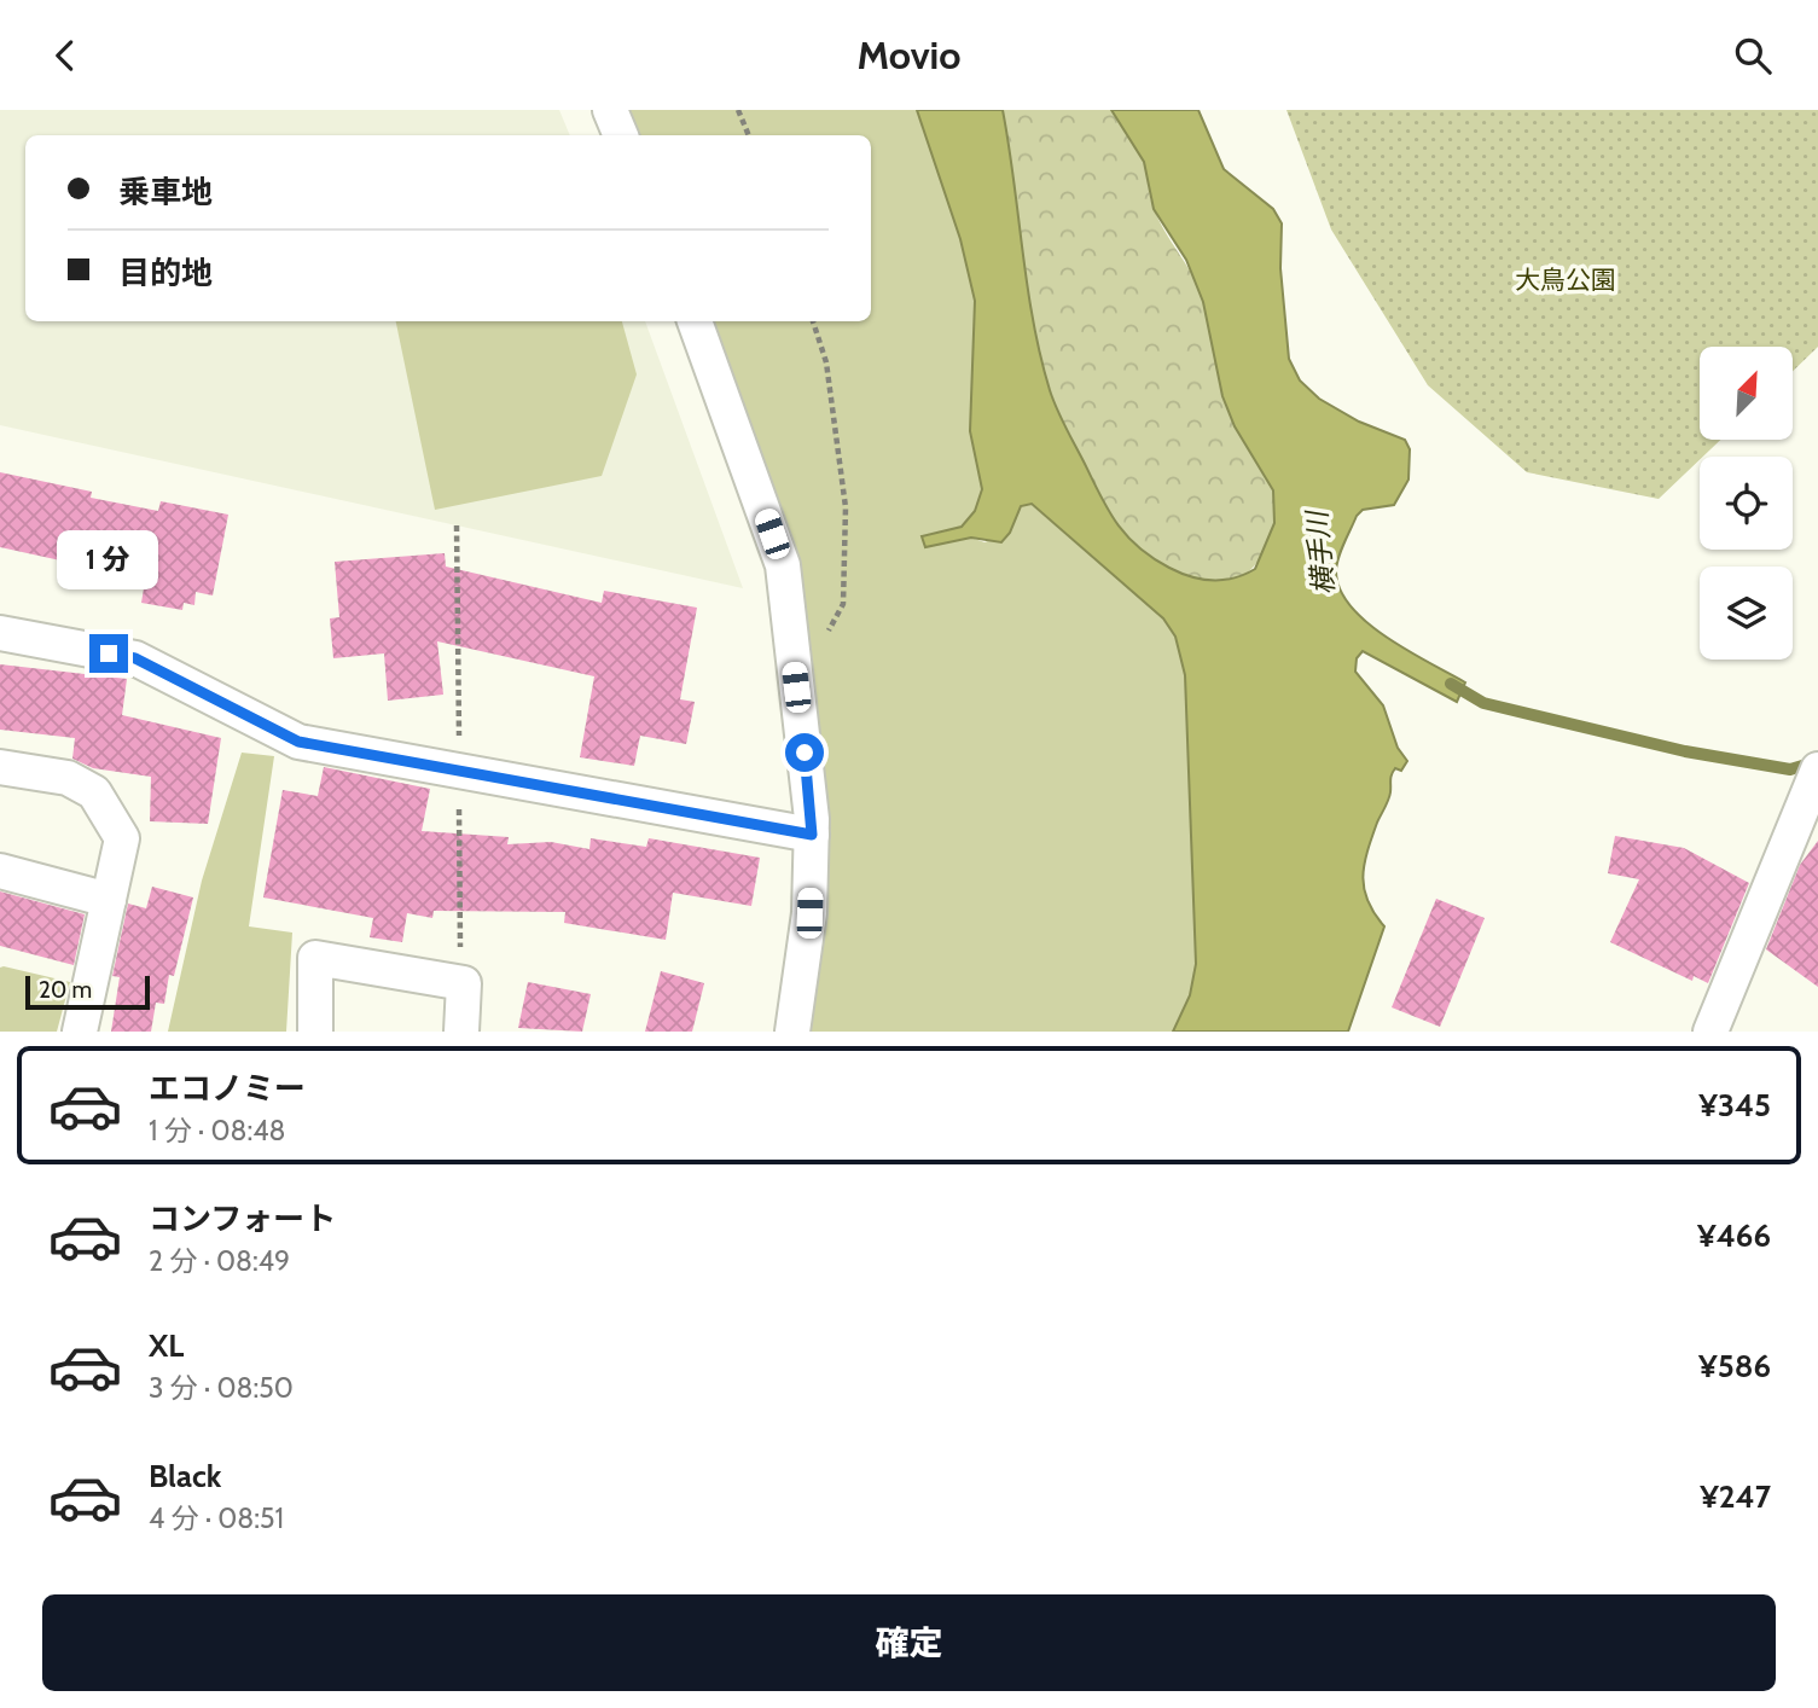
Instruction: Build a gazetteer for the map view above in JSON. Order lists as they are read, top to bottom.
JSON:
{
  "water": ["横手川"],
  "parks": ["大鳥公園"],
  "scale_bar": "20 m",
  "north": "top right",
  "page": {
    "header": "Movio",
    "banner": ["乗車地", "目的地"],
    "bubble": "1 分",
    "scale": "20 m",
    "list": [
      {
        "name": "エコノミー",
        "note": "1 分 · 08:48",
        "value": "¥345"
      },
      {
        "name": "コンフォート",
        "note": "2 分 · 08:49",
        "value": "¥466"
      },
      {
        "name": "XL",
        "note": "3 分 · 08:50",
        "value": "¥586"
      },
      {
        "name": "Black",
        "note": "4 分 · 08:51",
        "value": "¥247"
      }
    ],
    "buttons": "確定"
  }
}
